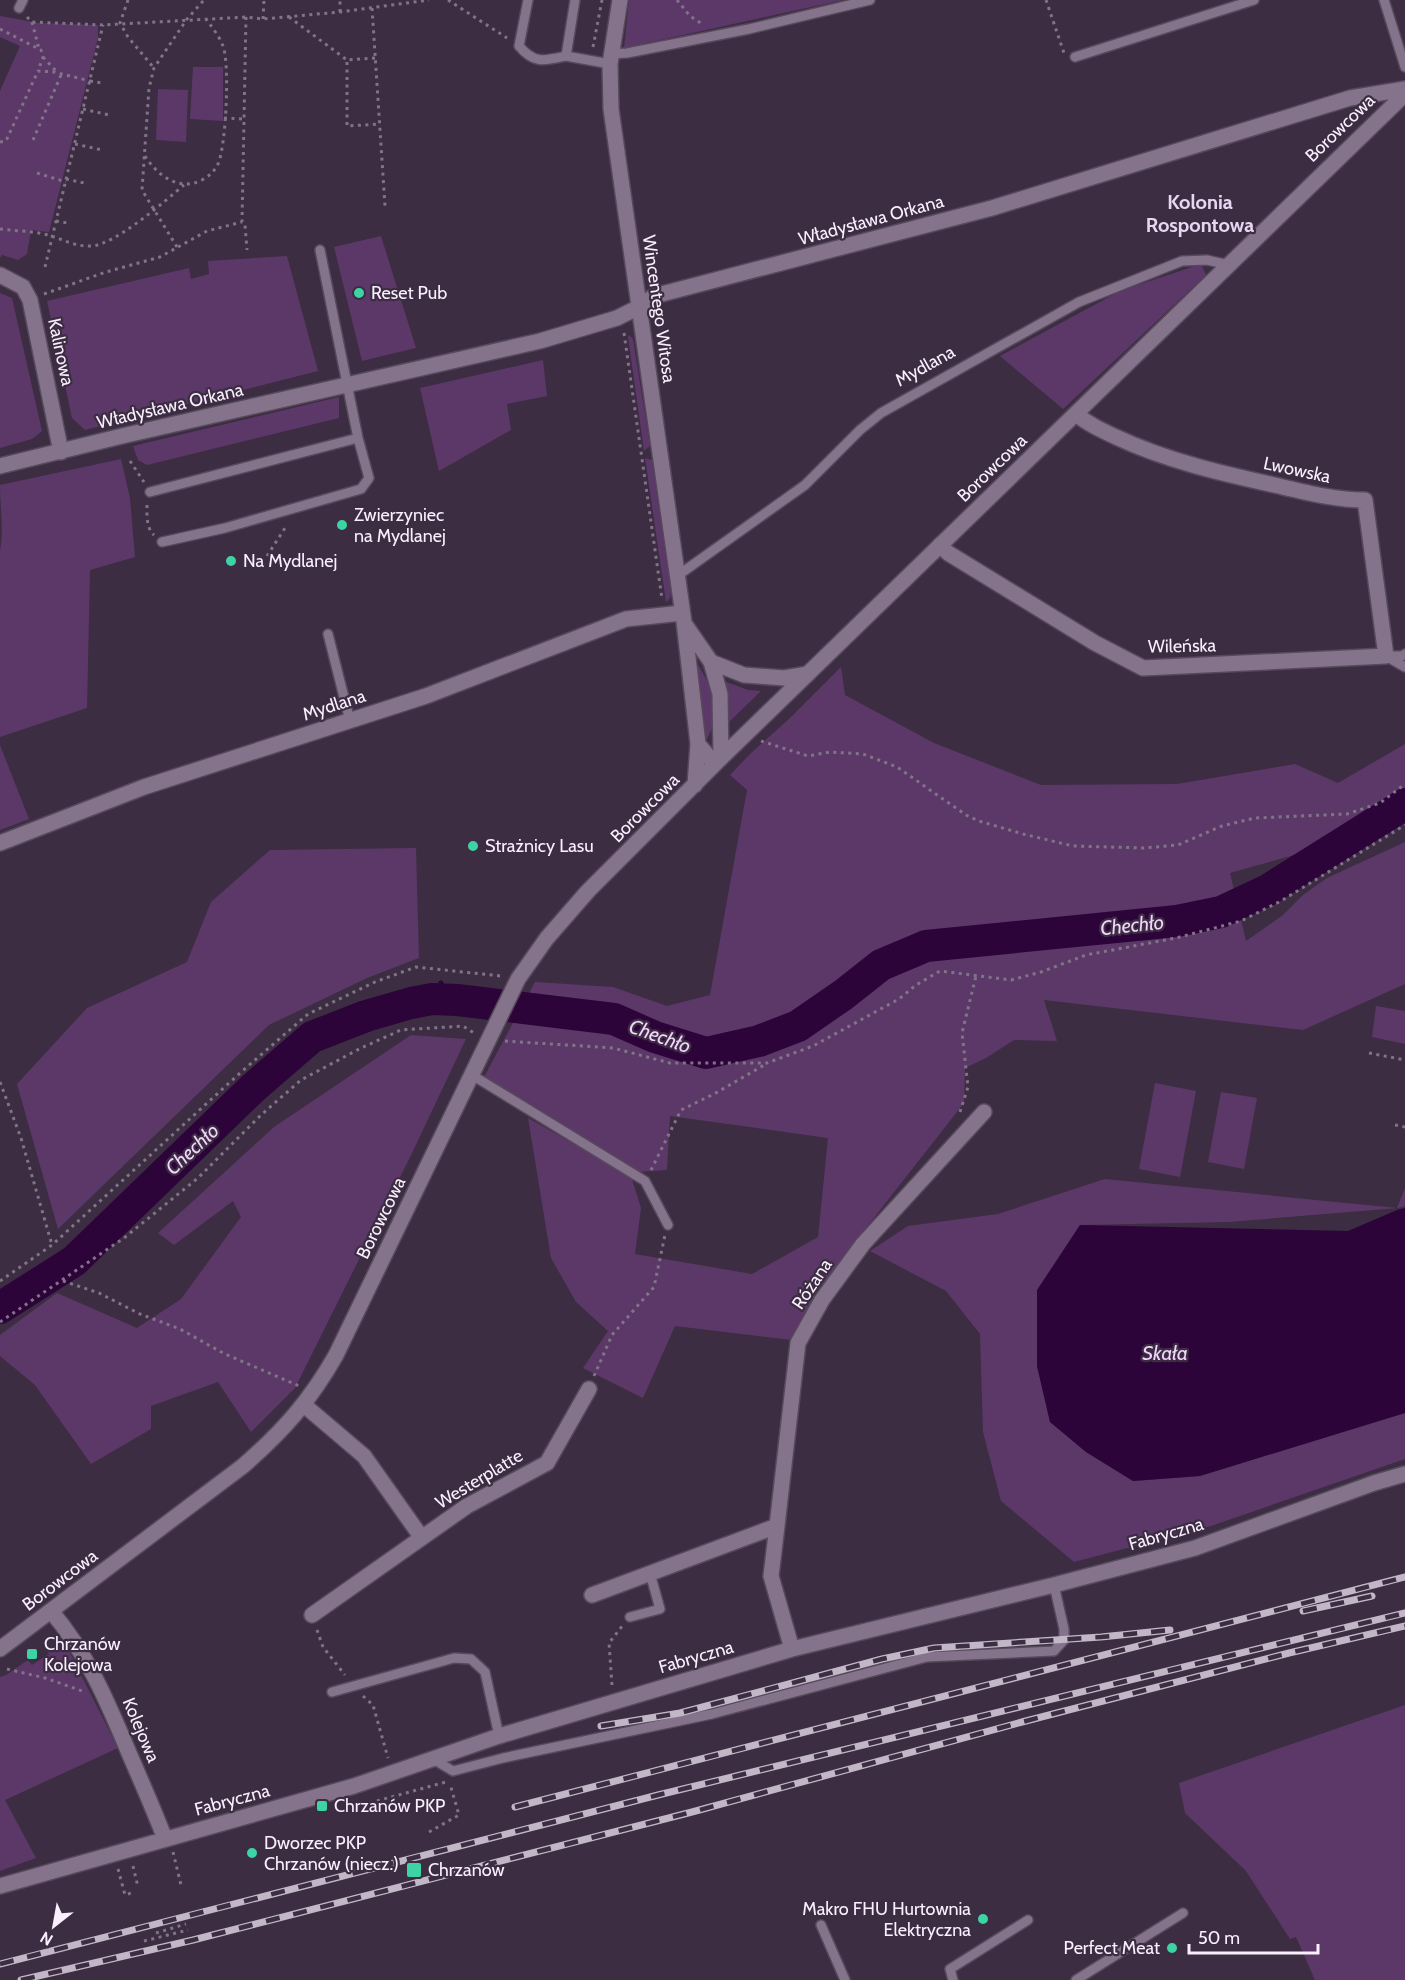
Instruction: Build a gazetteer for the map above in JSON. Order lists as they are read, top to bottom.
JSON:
{
  "streets": {
    "street": [
      "Borowcowa",
      "Władysława Orkana",
      "Wincentego Witosa",
      "Kalinowa",
      "Mydlana",
      "Lwowska",
      "Wileńska",
      "Różana",
      "Westerplatte",
      "Fabryczna",
      "Kolejowa"
    ]
  },
  "crossings": [
    ["Borowcowa", "Wincentego Witosa"],
    ["Borowcowa", "Mydlana"],
    ["Borowcowa", "Lwowska"],
    ["Borowcowa", "Wileńska"],
    ["Borowcowa", "Kolejowa"],
    ["Władysława Orkana", "Wincentego Witosa"],
    ["Władysława Orkana", "Kalinowa"],
    ["Wincentego Witosa", "Mydlana"],
    ["Lwowska", "Wileńska"],
    ["Różana", "Fabryczna"],
    ["Fabryczna", "Kolejowa"]
  ],
  "districts": ["Kolonia Rospontowa"],
  "water": ["Chechło", "Skała"],
  "places": {
    "other": [
      "Reset Pub",
      "Zwierzyniec na Mydlanej",
      "Na Mydlanej",
      "Strażnicy Lasu",
      "Dworzec PKP Chrzanów (niecz.)",
      "Makro FHU Hurtownia Elektryczna",
      "Perfect Meat"
    ],
    "transit": ["Chrzanów Kolejowa", "Chrzanów PKP", "Chrzanów"]
  },
  "scale_bar": "50 m",
  "north": "bottom left"
}
